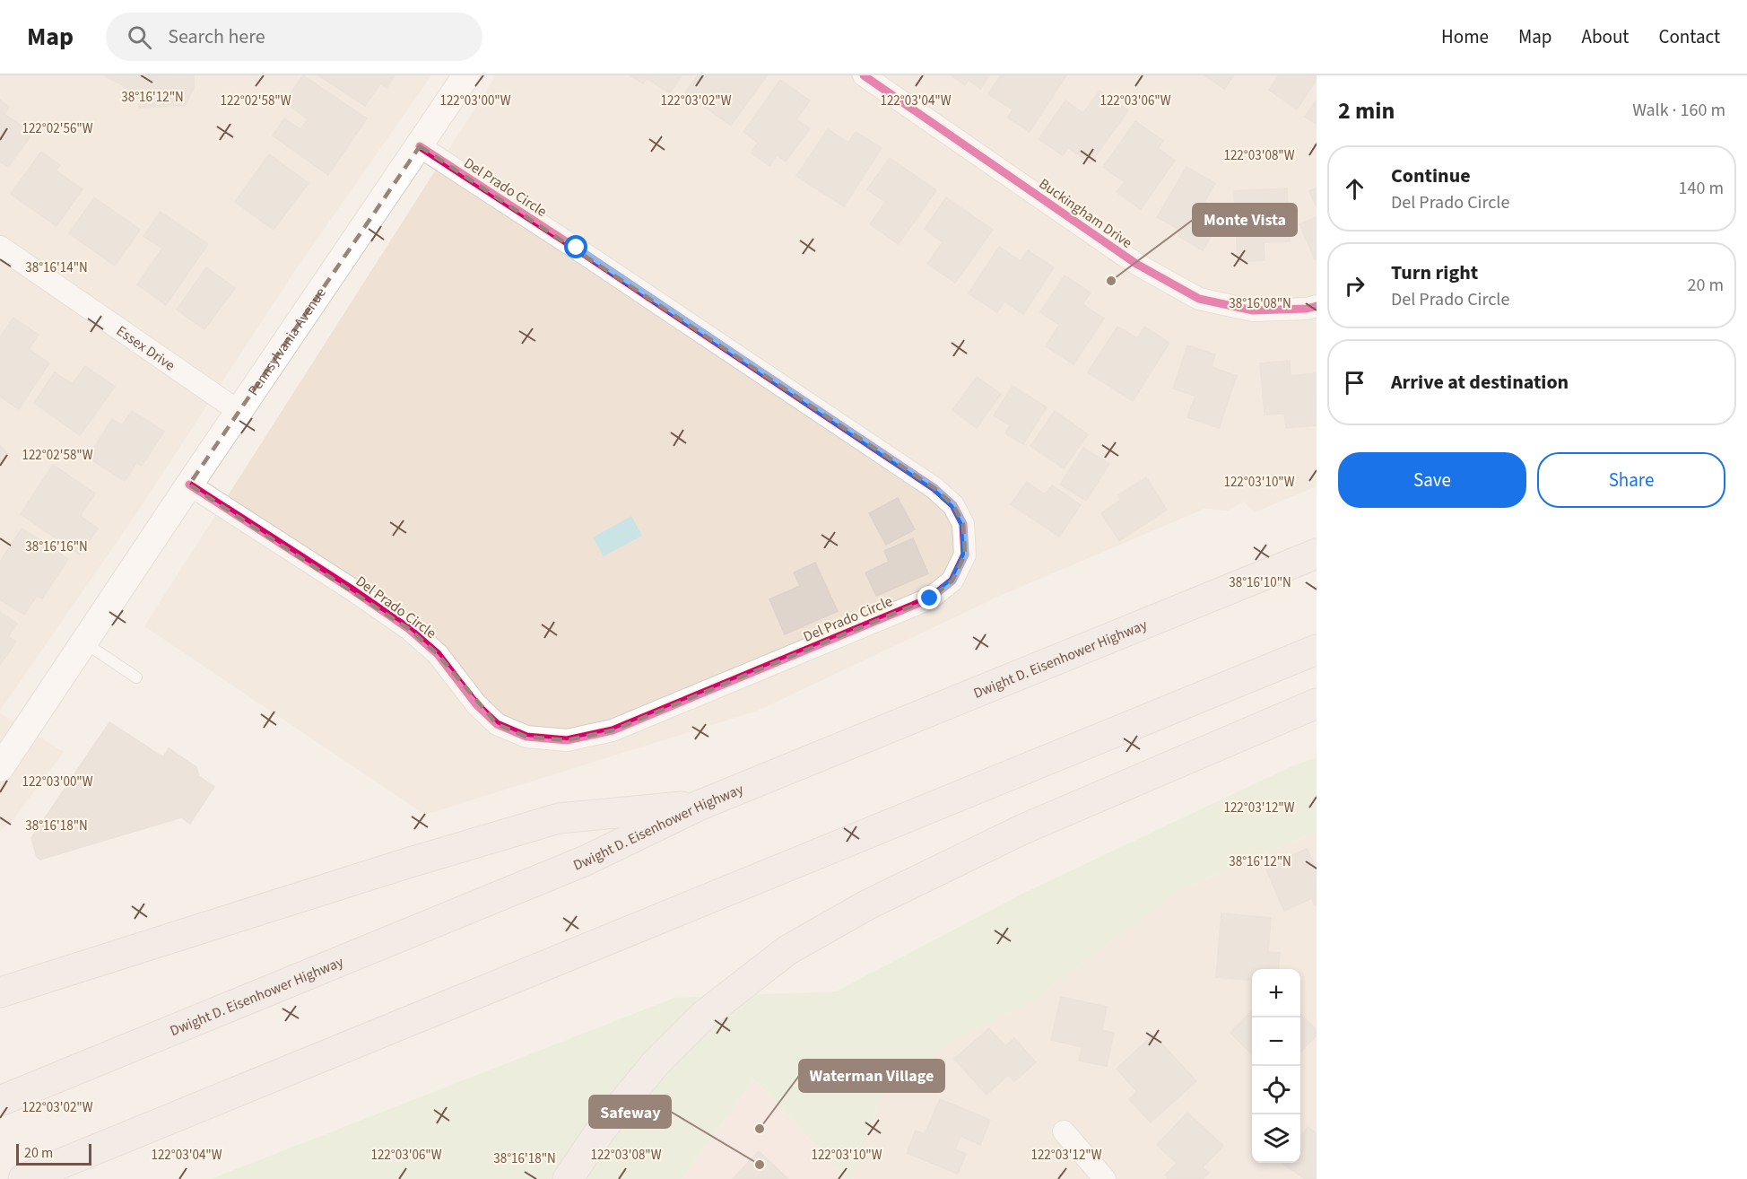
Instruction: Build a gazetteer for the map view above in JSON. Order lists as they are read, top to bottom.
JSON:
{
  "streets": {
    "highway": ["Dwight D. Eisenhower Highway"],
    "street": [
      "Del Prado Circle",
      "Buckingham Drive",
      "Pennsylvania Avenue",
      "Essex Drive"
    ]
  },
  "crossings": [
    ["Del Prado Circle", "Pennsylvania Avenue"],
    ["Pennsylvania Avenue", "Essex Drive"]
  ],
  "places": ["Monte Vista", "Waterman Village", "Safeway"],
  "scale_bar": "20 m",
  "page": {
    "header": "Map",
    "search": "Search here",
    "nav": [
      "Home",
      "Map",
      "About",
      "Contact"
    ],
    "heading": ["2 min", "Walk · 160 m"],
    "list": [
      ["Continue", "Del Prado Circle", "140 m"],
      ["Turn right", "Del Prado Circle", "20 m"],
      "Arrive at destination"
    ],
    "buttons": ["Save", "Share"],
    "map_buttons": ["+", "−"],
    "scale": "20 m"
  },
  "coordinates": [
    "38°16'12\"N",
    "122°02'58\"W",
    "122°03'00\"W",
    "122°03'02\"W",
    "122°03'04\"W",
    "122°03'06\"W",
    "122°02'56\"W",
    "122°03'08\"W",
    "38°16'14\"N",
    "38°16'08\"N",
    "122°03'10\"W",
    "38°16'16\"N",
    "38°16'10\"N",
    "122°03'12\"W",
    "38°16'18\"N"
  ]
}
